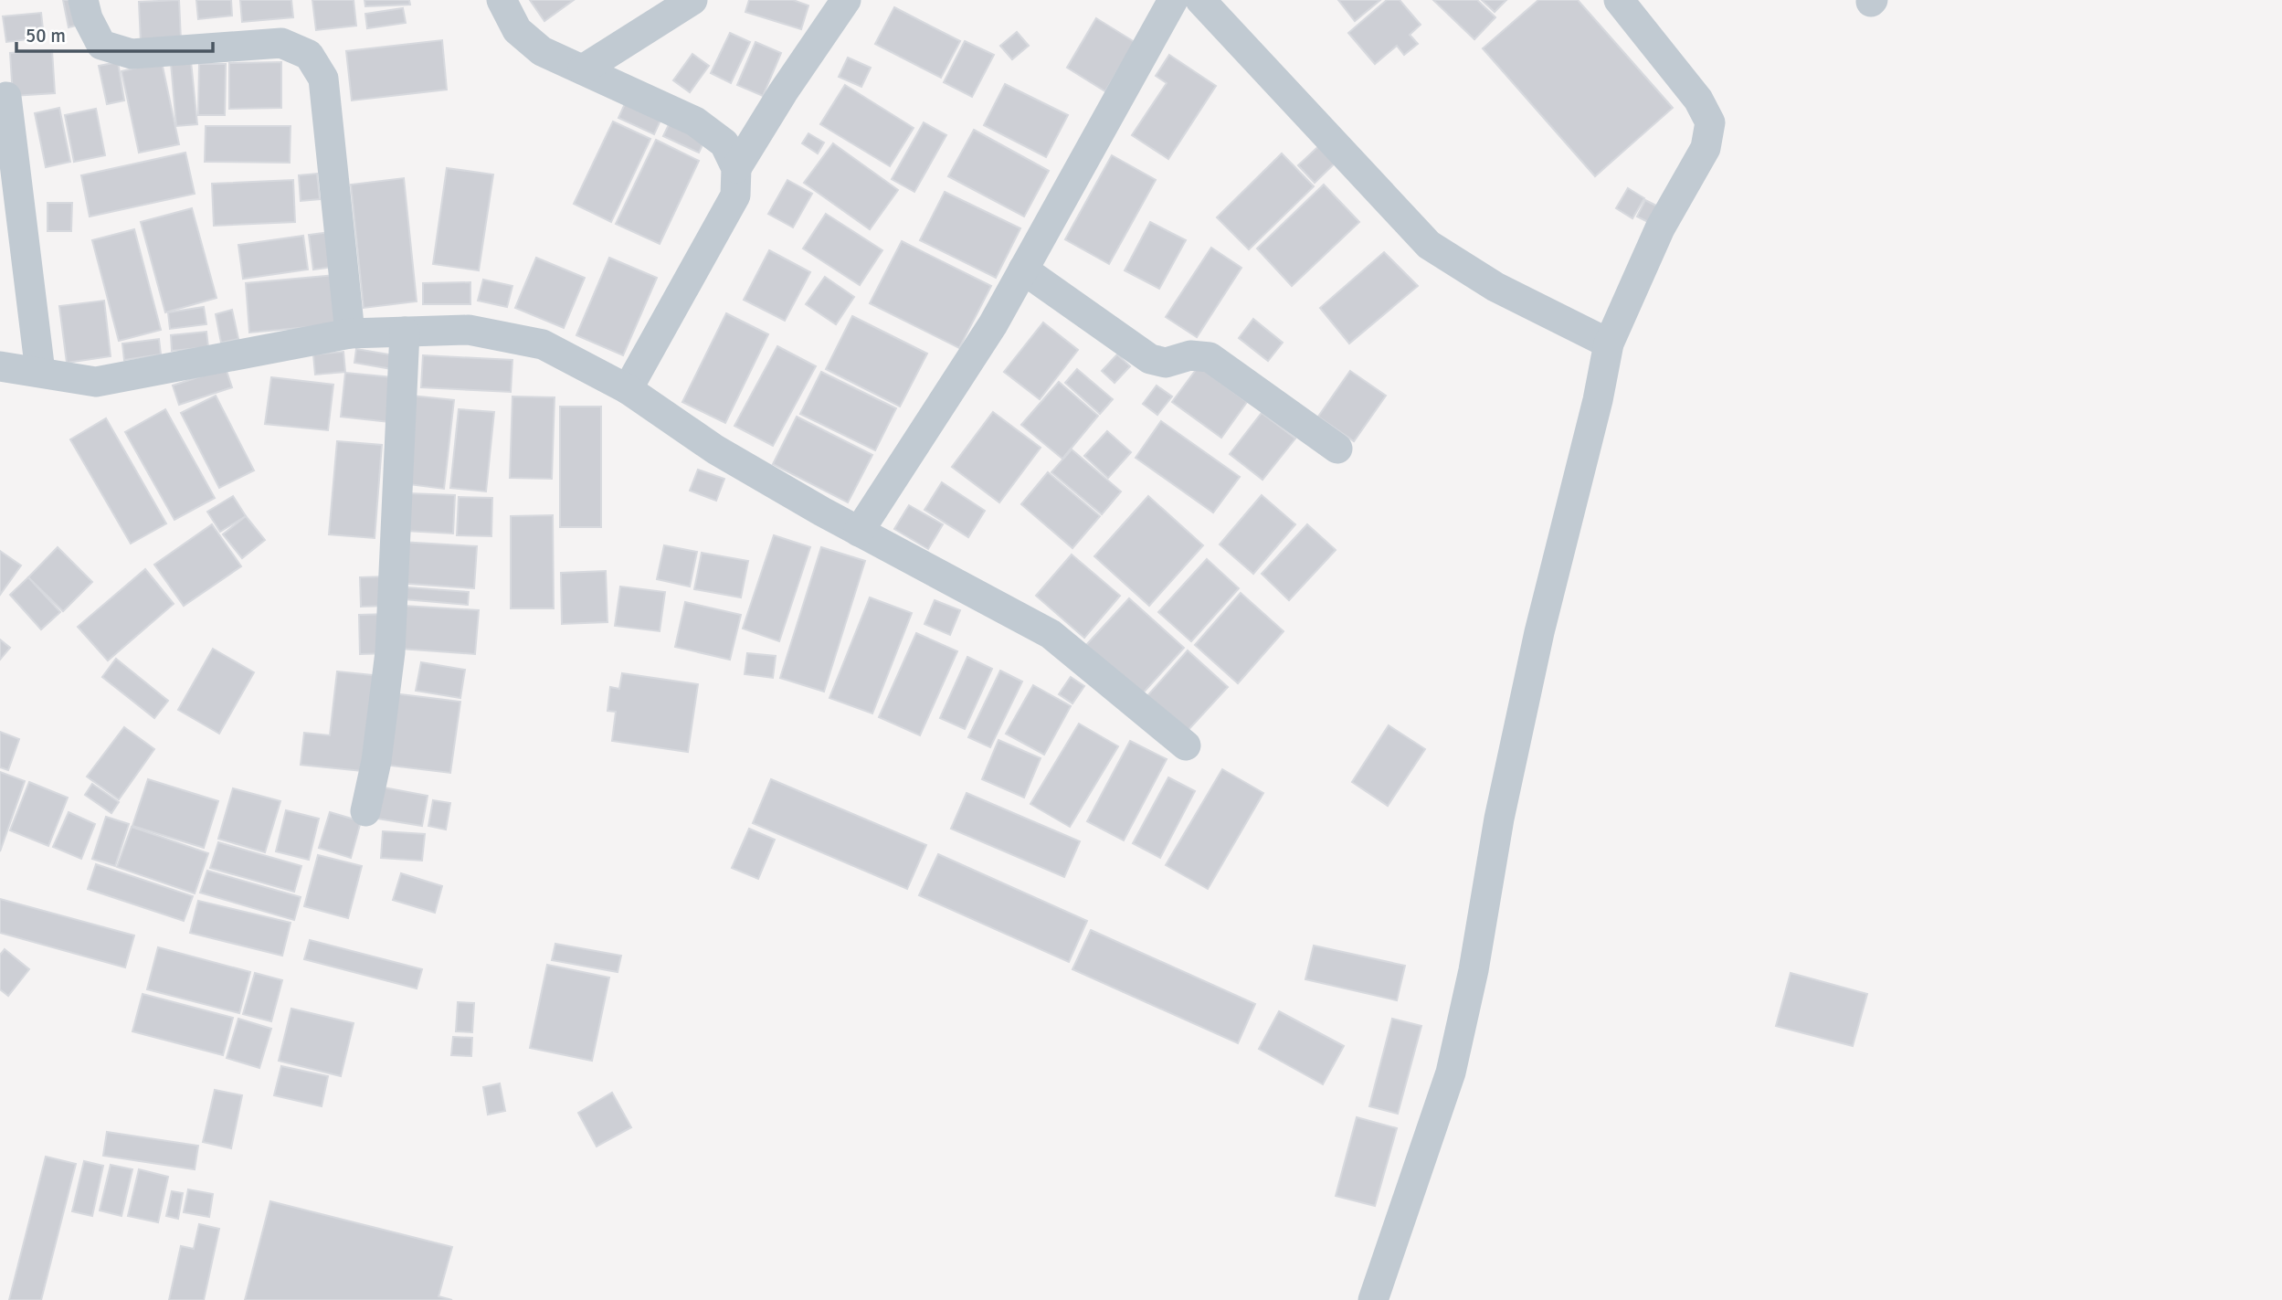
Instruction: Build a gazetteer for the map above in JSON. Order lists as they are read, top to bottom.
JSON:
{
  "scale_bar": "50 m"
}
